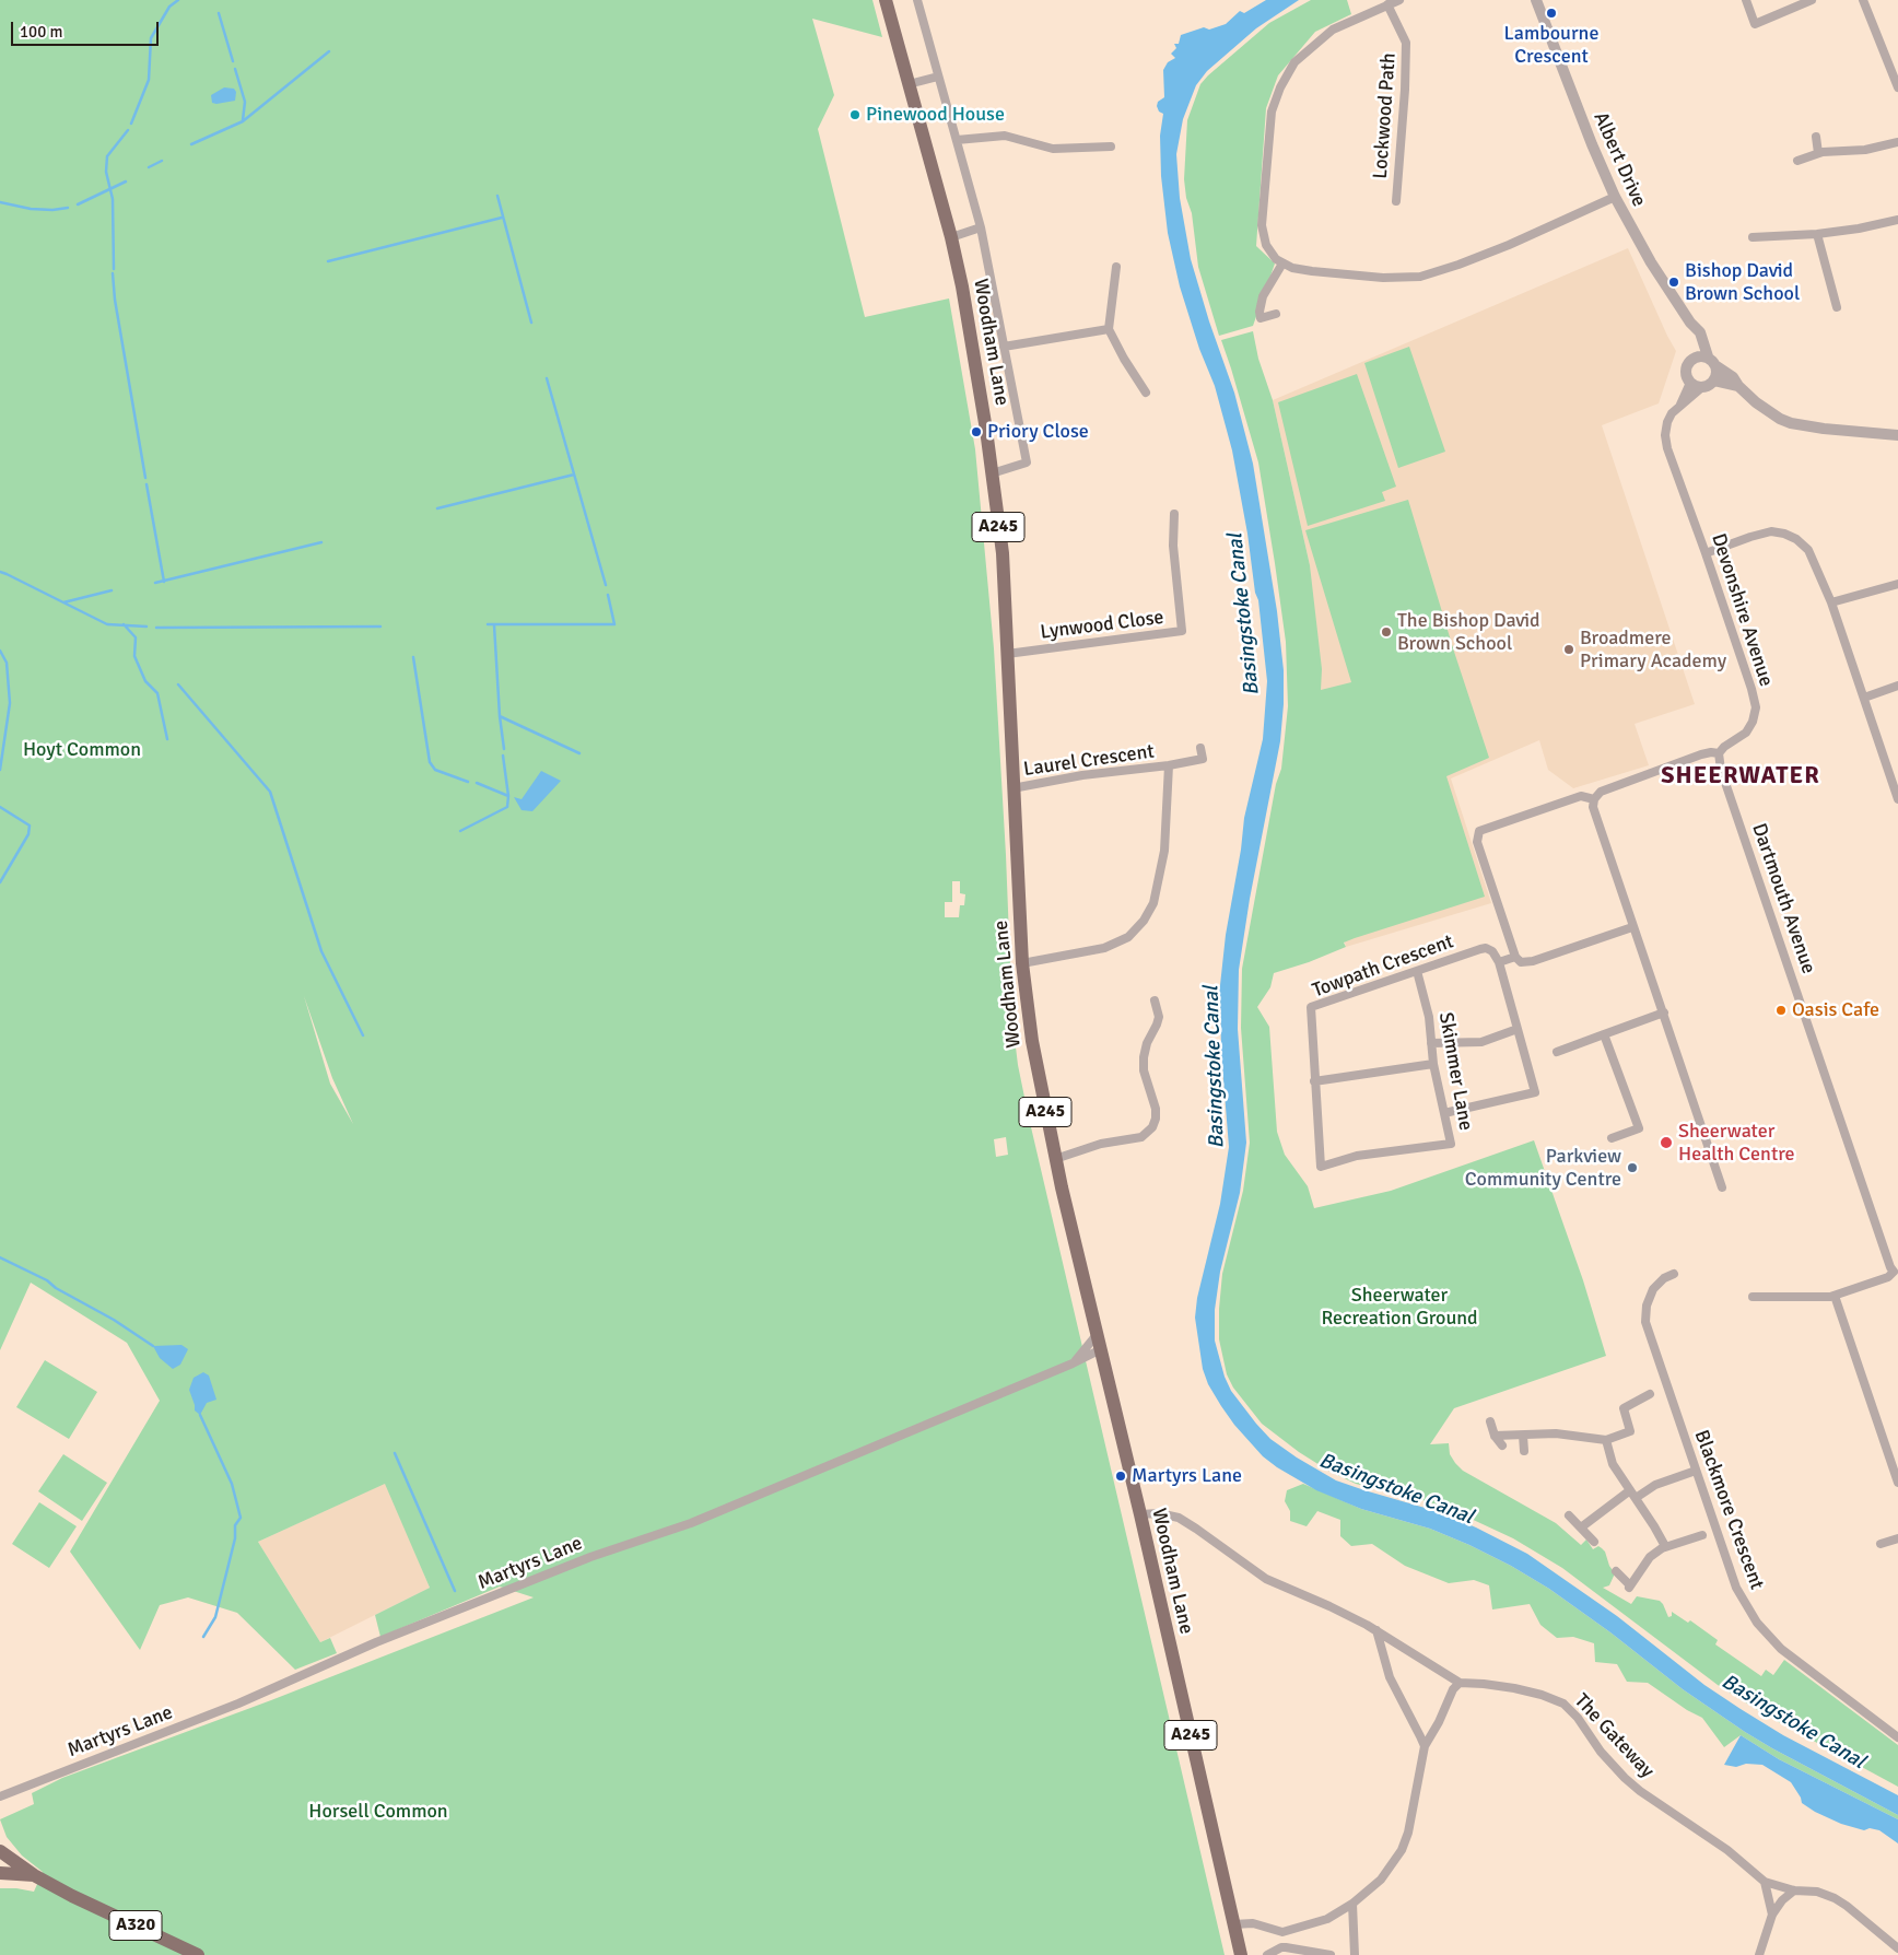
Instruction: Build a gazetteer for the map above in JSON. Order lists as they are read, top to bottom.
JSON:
{
  "streets": {
    "main road": ["Woodham Lane", "A245", "A320"],
    "street": [
      "Lockwood Path",
      "Albert Drive",
      "Devonshire Avenue",
      "Lynwood Close",
      "Laurel Crescent",
      "Dartmouth Avenue",
      "Towpath Crescent",
      "Skimmer Lane",
      "Blackmore Crescent",
      "Martyrs Lane",
      "The Gateway"
    ]
  },
  "crossings": [
    ["Albert Drive", "Devonshire Avenue"],
    ["Woodham Lane", "Lynwood Close"],
    ["Woodham Lane", "Laurel Crescent"],
    ["Woodham Lane", "Martyrs Lane"],
    ["Woodham Lane", "The Gateway"],
    ["Devonshire Avenue", "Dartmouth Avenue"],
    ["Towpath Crescent", "Skimmer Lane"]
  ],
  "districts": ["SHEERWATER"],
  "water": ["Basingstoke Canal"],
  "parks": ["Hoyt Common", "Sheerwater Recreation Ground", "Horsell Common"],
  "places": [
    "Lambourne Crescent",
    "Pinewood House",
    "Bishop David Brown School",
    "Priory Close",
    "The Bishop David Brown School",
    "Broadmere Primary Academy",
    "Oasis Cafe",
    "Sheerwater Health Centre",
    "Parkview Community Centre",
    "Martyrs Lane"
  ],
  "scale_bar": "100 m"
}
